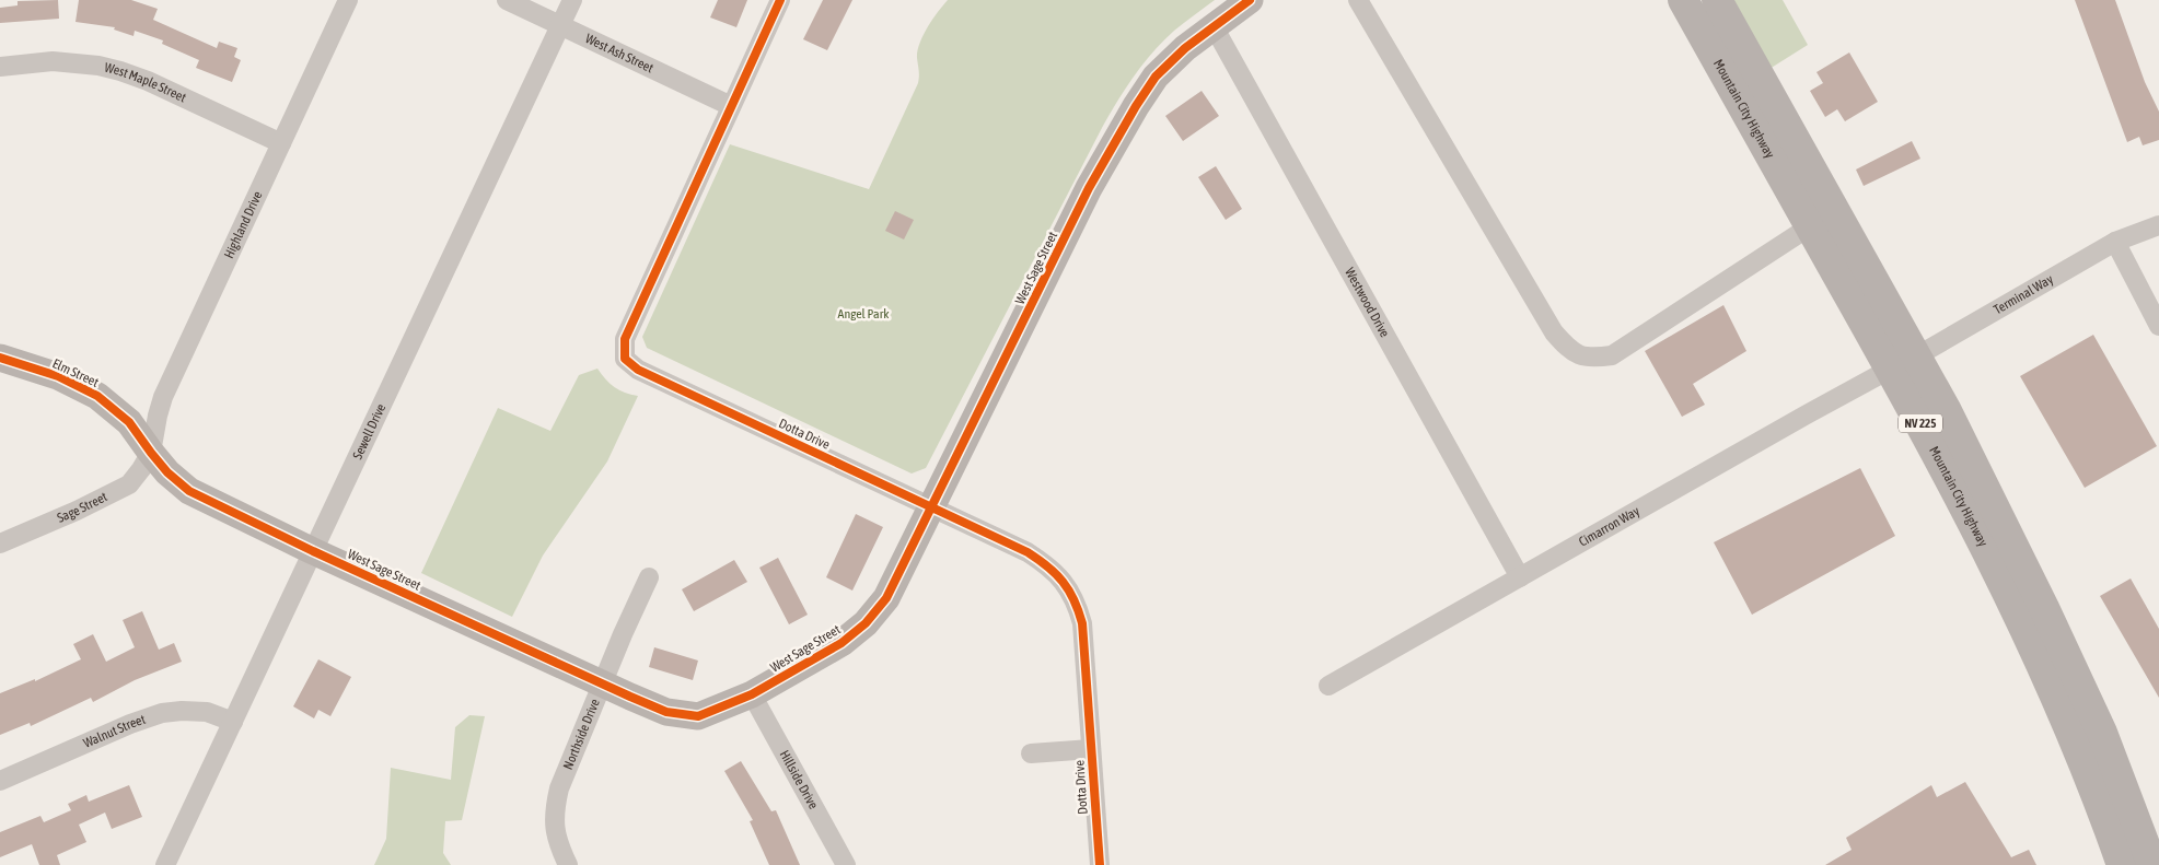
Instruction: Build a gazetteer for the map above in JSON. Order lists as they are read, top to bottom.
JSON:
{
  "streets": {
    "main road": ["Mountain City Highway", "NV 225"],
    "street": [
      "West Ash Street",
      "West Maple Street",
      "Highland Drive",
      "West Sage Street",
      "Terminal Way",
      "Westwood Drive",
      "Elm Street",
      "Sewell Drive",
      "Dotta Drive",
      "Sage Street",
      "Cimarron Way",
      "Walnut Street",
      "Northside Drive",
      "Hillside Drive"
    ]
  },
  "crossings": [
    ["West Ash Street", "Sewell Drive"],
    ["West Ash Street", "Dotta Drive"],
    ["West Maple Street", "Highland Drive"],
    ["Mountain City Highway", "Terminal Way"],
    ["Mountain City Highway", "Cimarron Way"],
    ["Highland Drive", "West Sage Street"],
    ["Highland Drive", "Elm Street"],
    ["Highland Drive", "Sage Street"],
    ["West Sage Street", "Westwood Drive"],
    ["West Sage Street", "Elm Street"],
    ["West Sage Street", "Sewell Drive"],
    ["West Sage Street", "Dotta Drive"],
    ["West Sage Street", "Sage Street"],
    ["West Sage Street", "Northside Drive"],
    ["West Sage Street", "Hillside Drive"],
    ["Terminal Way", "Cimarron Way"],
    ["Westwood Drive", "Cimarron Way"],
    ["Elm Street", "Sage Street"],
    ["Sewell Drive", "Walnut Street"]
  ],
  "parks": ["Angel Park"]
}
